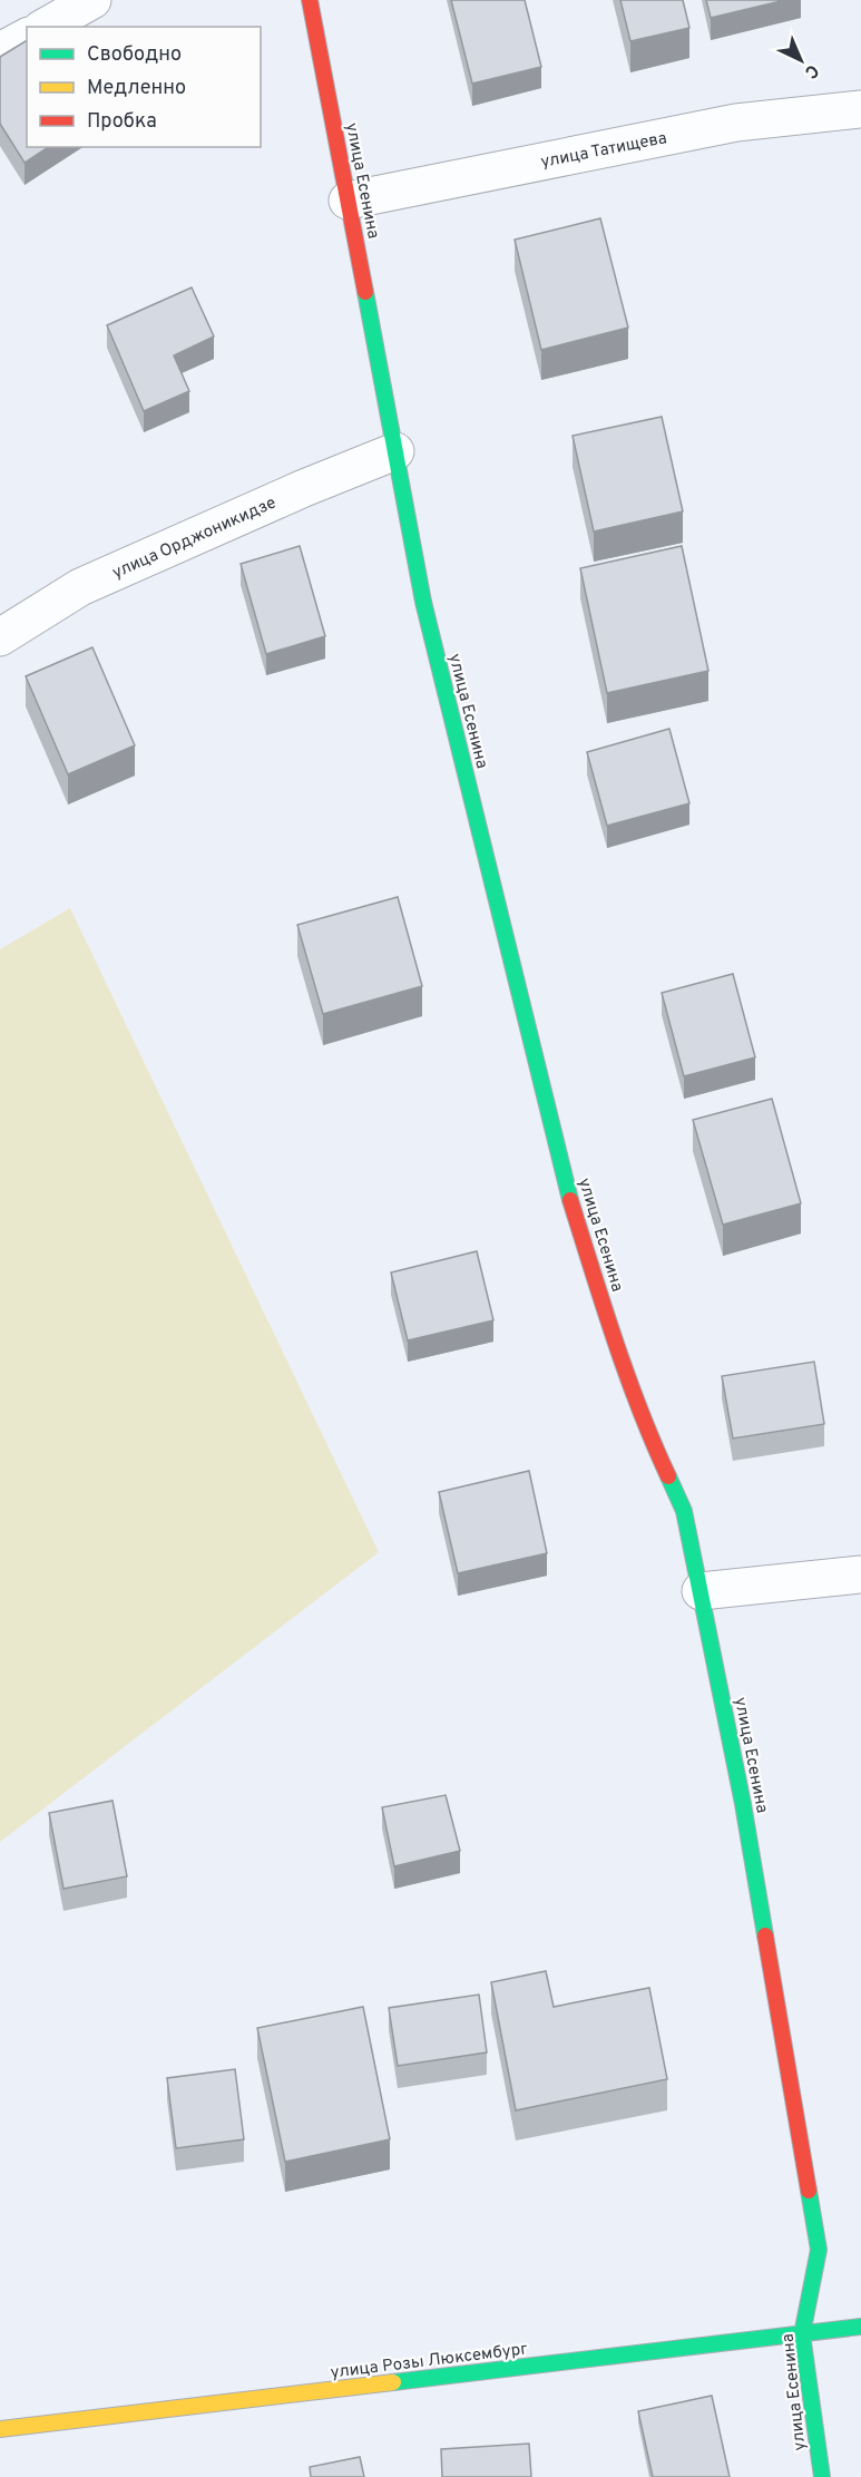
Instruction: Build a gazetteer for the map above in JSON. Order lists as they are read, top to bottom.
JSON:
{
  "streets": {
    "street": [
      "улица Татищева",
      "улица Есенина",
      "улица Орджоникидзе",
      "улица Розы Люксембург"
    ]
  },
  "crossings": [
    ["улица Татищева", "улица Есенина"],
    ["улица Есенина", "улица Орджоникидзе"],
    ["улица Есенина", "улица Розы Люксембург"]
  ],
  "legend": ["Свободно", "Медленно", "Пробка"],
  "north": "bottom right"
}
